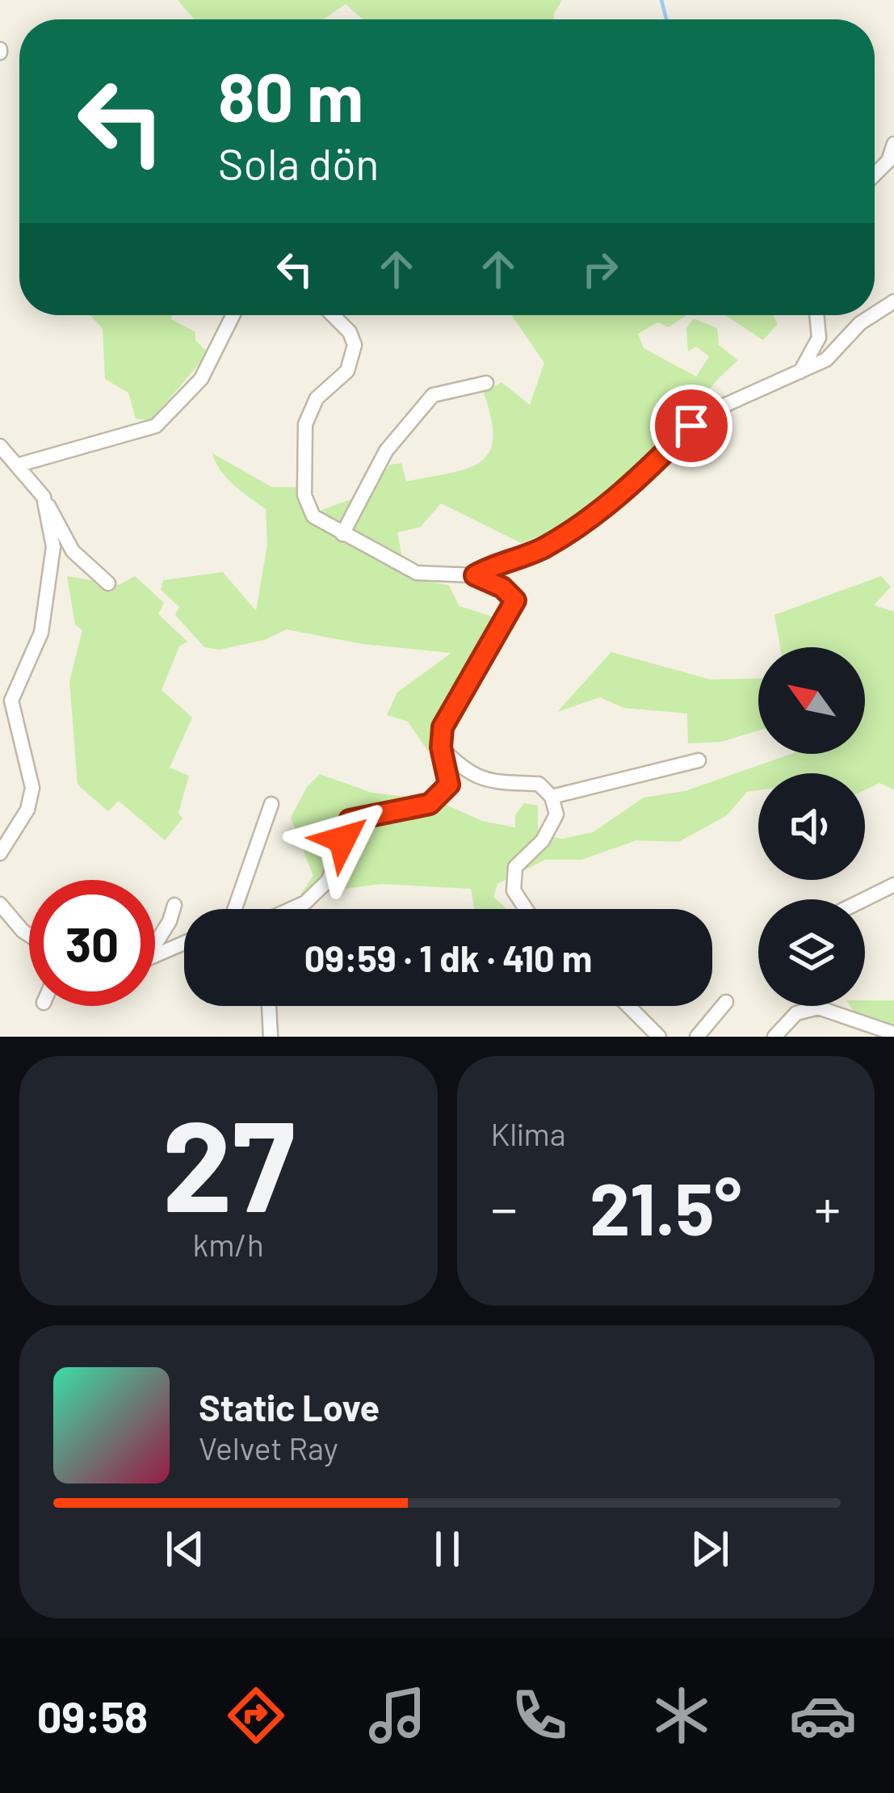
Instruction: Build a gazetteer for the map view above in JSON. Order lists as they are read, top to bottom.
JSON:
{
  "north": "top left",
  "page": {
    "turn": ["80 m", "Sola dön"],
    "limit": "30",
    "trip": "09:59 · 1 dk · 410 m",
    "tile": [
      ["27", "km/h"],
      "Klima"
    ],
    "heat": ["−", "21.5°", "+"],
    "song": ["Static Love", "Velvet Ray"],
    "tabs": "09:58"
  }
}
